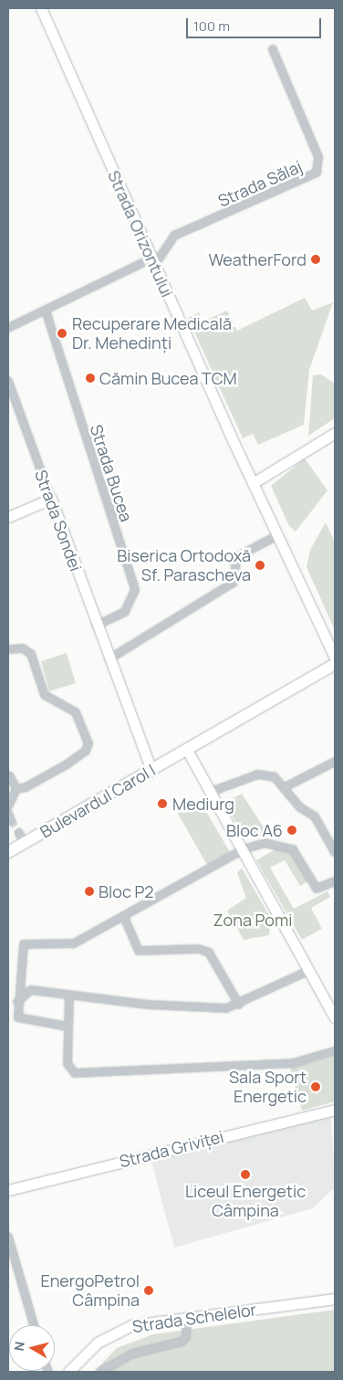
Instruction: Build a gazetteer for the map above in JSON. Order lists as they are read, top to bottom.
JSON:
{
  "streets": {
    "main road": [
      "Strada Orizontului",
      "Strada Sondei",
      "Bulevardul Carol I",
      "Strada Griviței",
      "Strada Schelelor"
    ],
    "street": ["Strada Sălaj", "Strada Bucea"]
  },
  "crossings": [
    ["Strada Sălaj", "Strada Orizontului"],
    ["Strada Bucea", "Strada Sondei"],
    ["Strada Sondei", "Bulevardul Carol I"]
  ],
  "parks": ["Zona Pomi"],
  "places": [
    "WeatherFord",
    "Recuperare Medicală Dr. Mehedinți",
    "Cămin Bucea TCM",
    "Biserica Ortodoxă Sf. Parascheva",
    "Mediurg",
    "Bloc A6",
    "Bloc P2",
    "Sala Sport Energetic",
    "Liceul Energetic Câmpina",
    "EnergoPetrol Câmpina"
  ],
  "scale_bar": "100 m",
  "north": "left"
}
